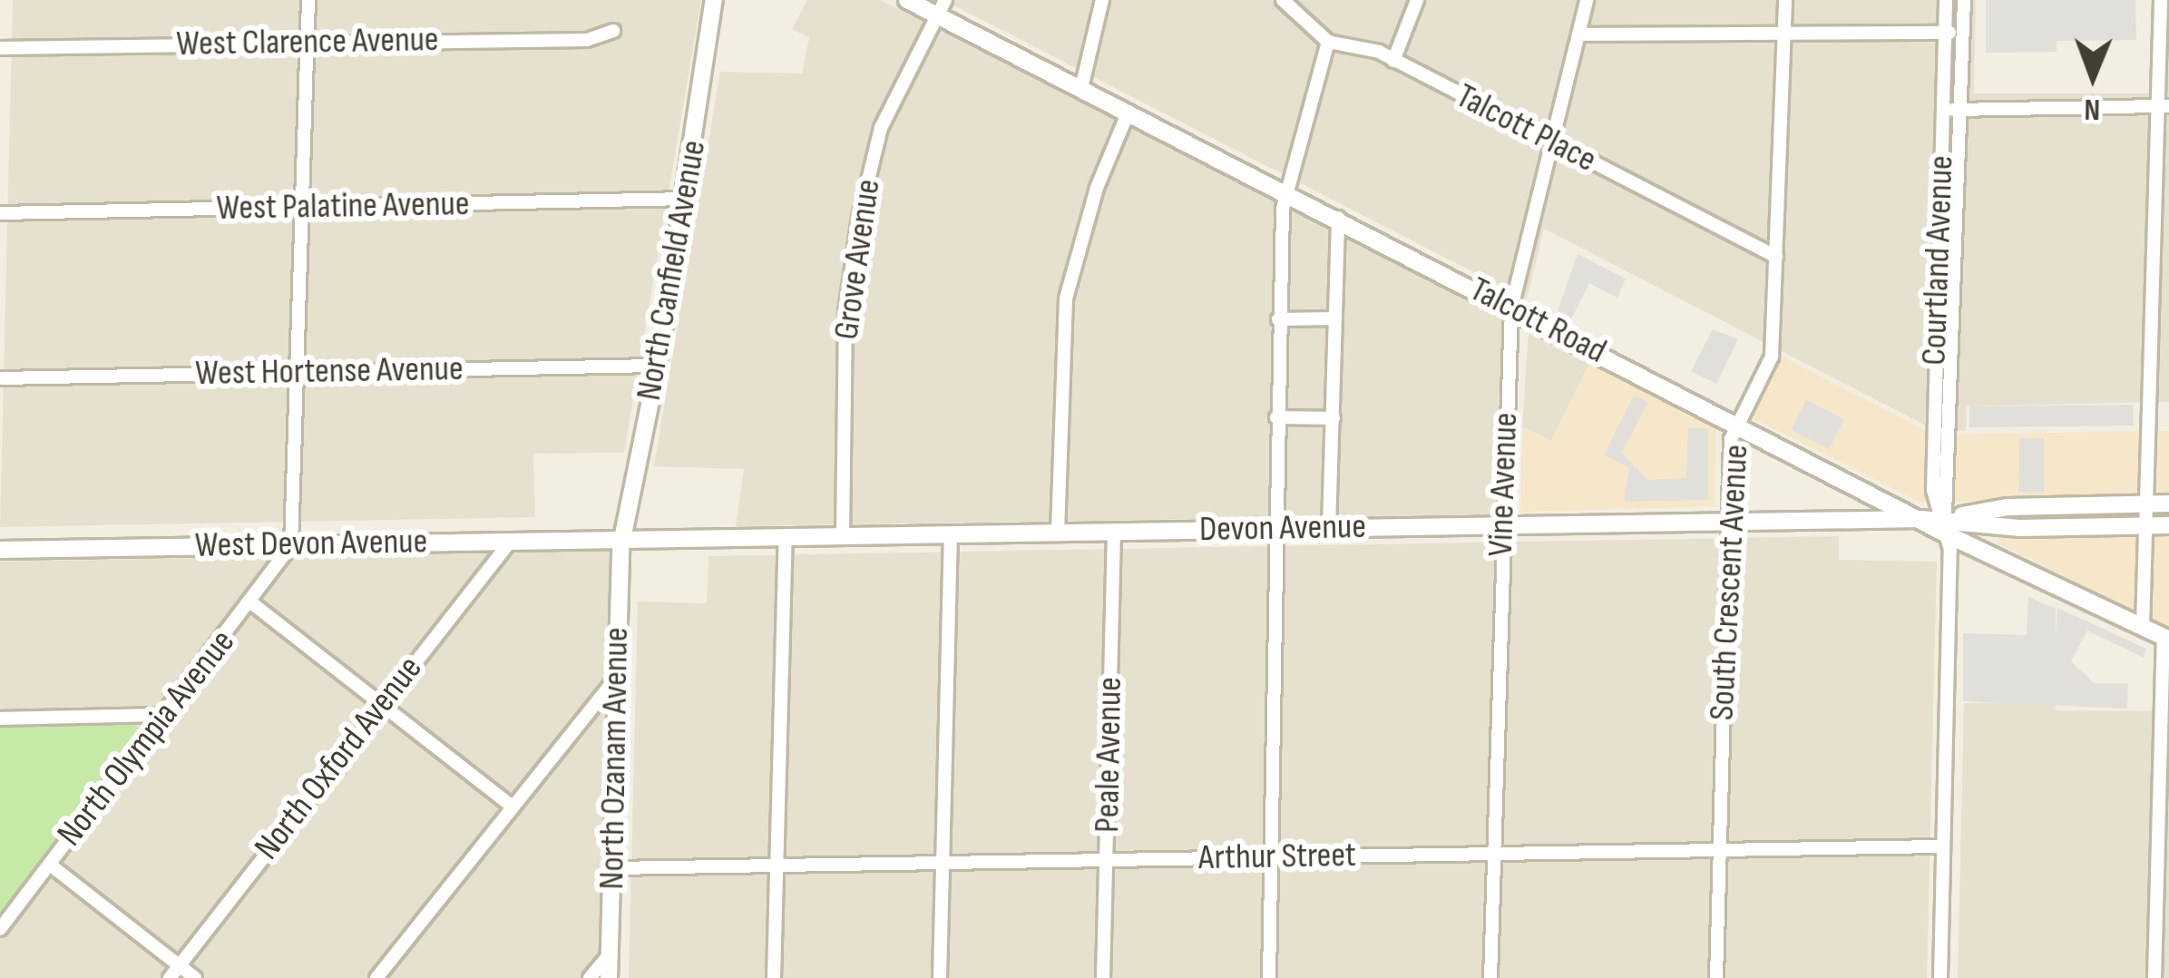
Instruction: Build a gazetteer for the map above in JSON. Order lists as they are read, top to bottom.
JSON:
{
  "streets": {
    "street": [
      "West Clarence Avenue",
      "Talcott Place",
      "West Palatine Avenue",
      "Grove Avenue",
      "Courtland Avenue",
      "North Canfield Avenue",
      "Talcott Road",
      "West Hortense Avenue",
      "Vine Avenue",
      "Devon Avenue",
      "West Devon Avenue",
      "South Crescent Avenue",
      "North Olympia Avenue",
      "Peale Avenue",
      "North Oxford Avenue",
      "North Ozanam Avenue",
      "Arthur Street"
    ]
  },
  "crossings": [
    ["Talcott Place", "Vine Avenue"],
    ["Talcott Place", "South Crescent Avenue"],
    ["West Palatine Avenue", "North Canfield Avenue"],
    ["Grove Avenue", "Talcott Road"],
    ["Grove Avenue", "Devon Avenue"],
    ["Courtland Avenue", "Devon Avenue"],
    ["Courtland Avenue", "Arthur Street"],
    ["North Canfield Avenue", "West Hortense Avenue"],
    ["North Canfield Avenue", "Devon Avenue"],
    ["North Canfield Avenue", "West Devon Avenue"],
    ["North Canfield Avenue", "North Ozanam Avenue"],
    ["Talcott Road", "Vine Avenue"],
    ["Talcott Road", "Devon Avenue"],
    ["Talcott Road", "South Crescent Avenue"],
    ["Vine Avenue", "Devon Avenue"],
    ["Vine Avenue", "Arthur Street"],
    ["Devon Avenue", "West Devon Avenue"],
    ["Devon Avenue", "South Crescent Avenue"],
    ["Devon Avenue", "Peale Avenue"],
    ["Devon Avenue", "North Ozanam Avenue"],
    ["West Devon Avenue", "North Olympia Avenue"],
    ["West Devon Avenue", "North Oxford Avenue"],
    ["West Devon Avenue", "North Ozanam Avenue"],
    ["South Crescent Avenue", "Arthur Street"],
    ["Peale Avenue", "Arthur Street"],
    ["North Ozanam Avenue", "Arthur Street"]
  ],
  "north": "bottom"
}
